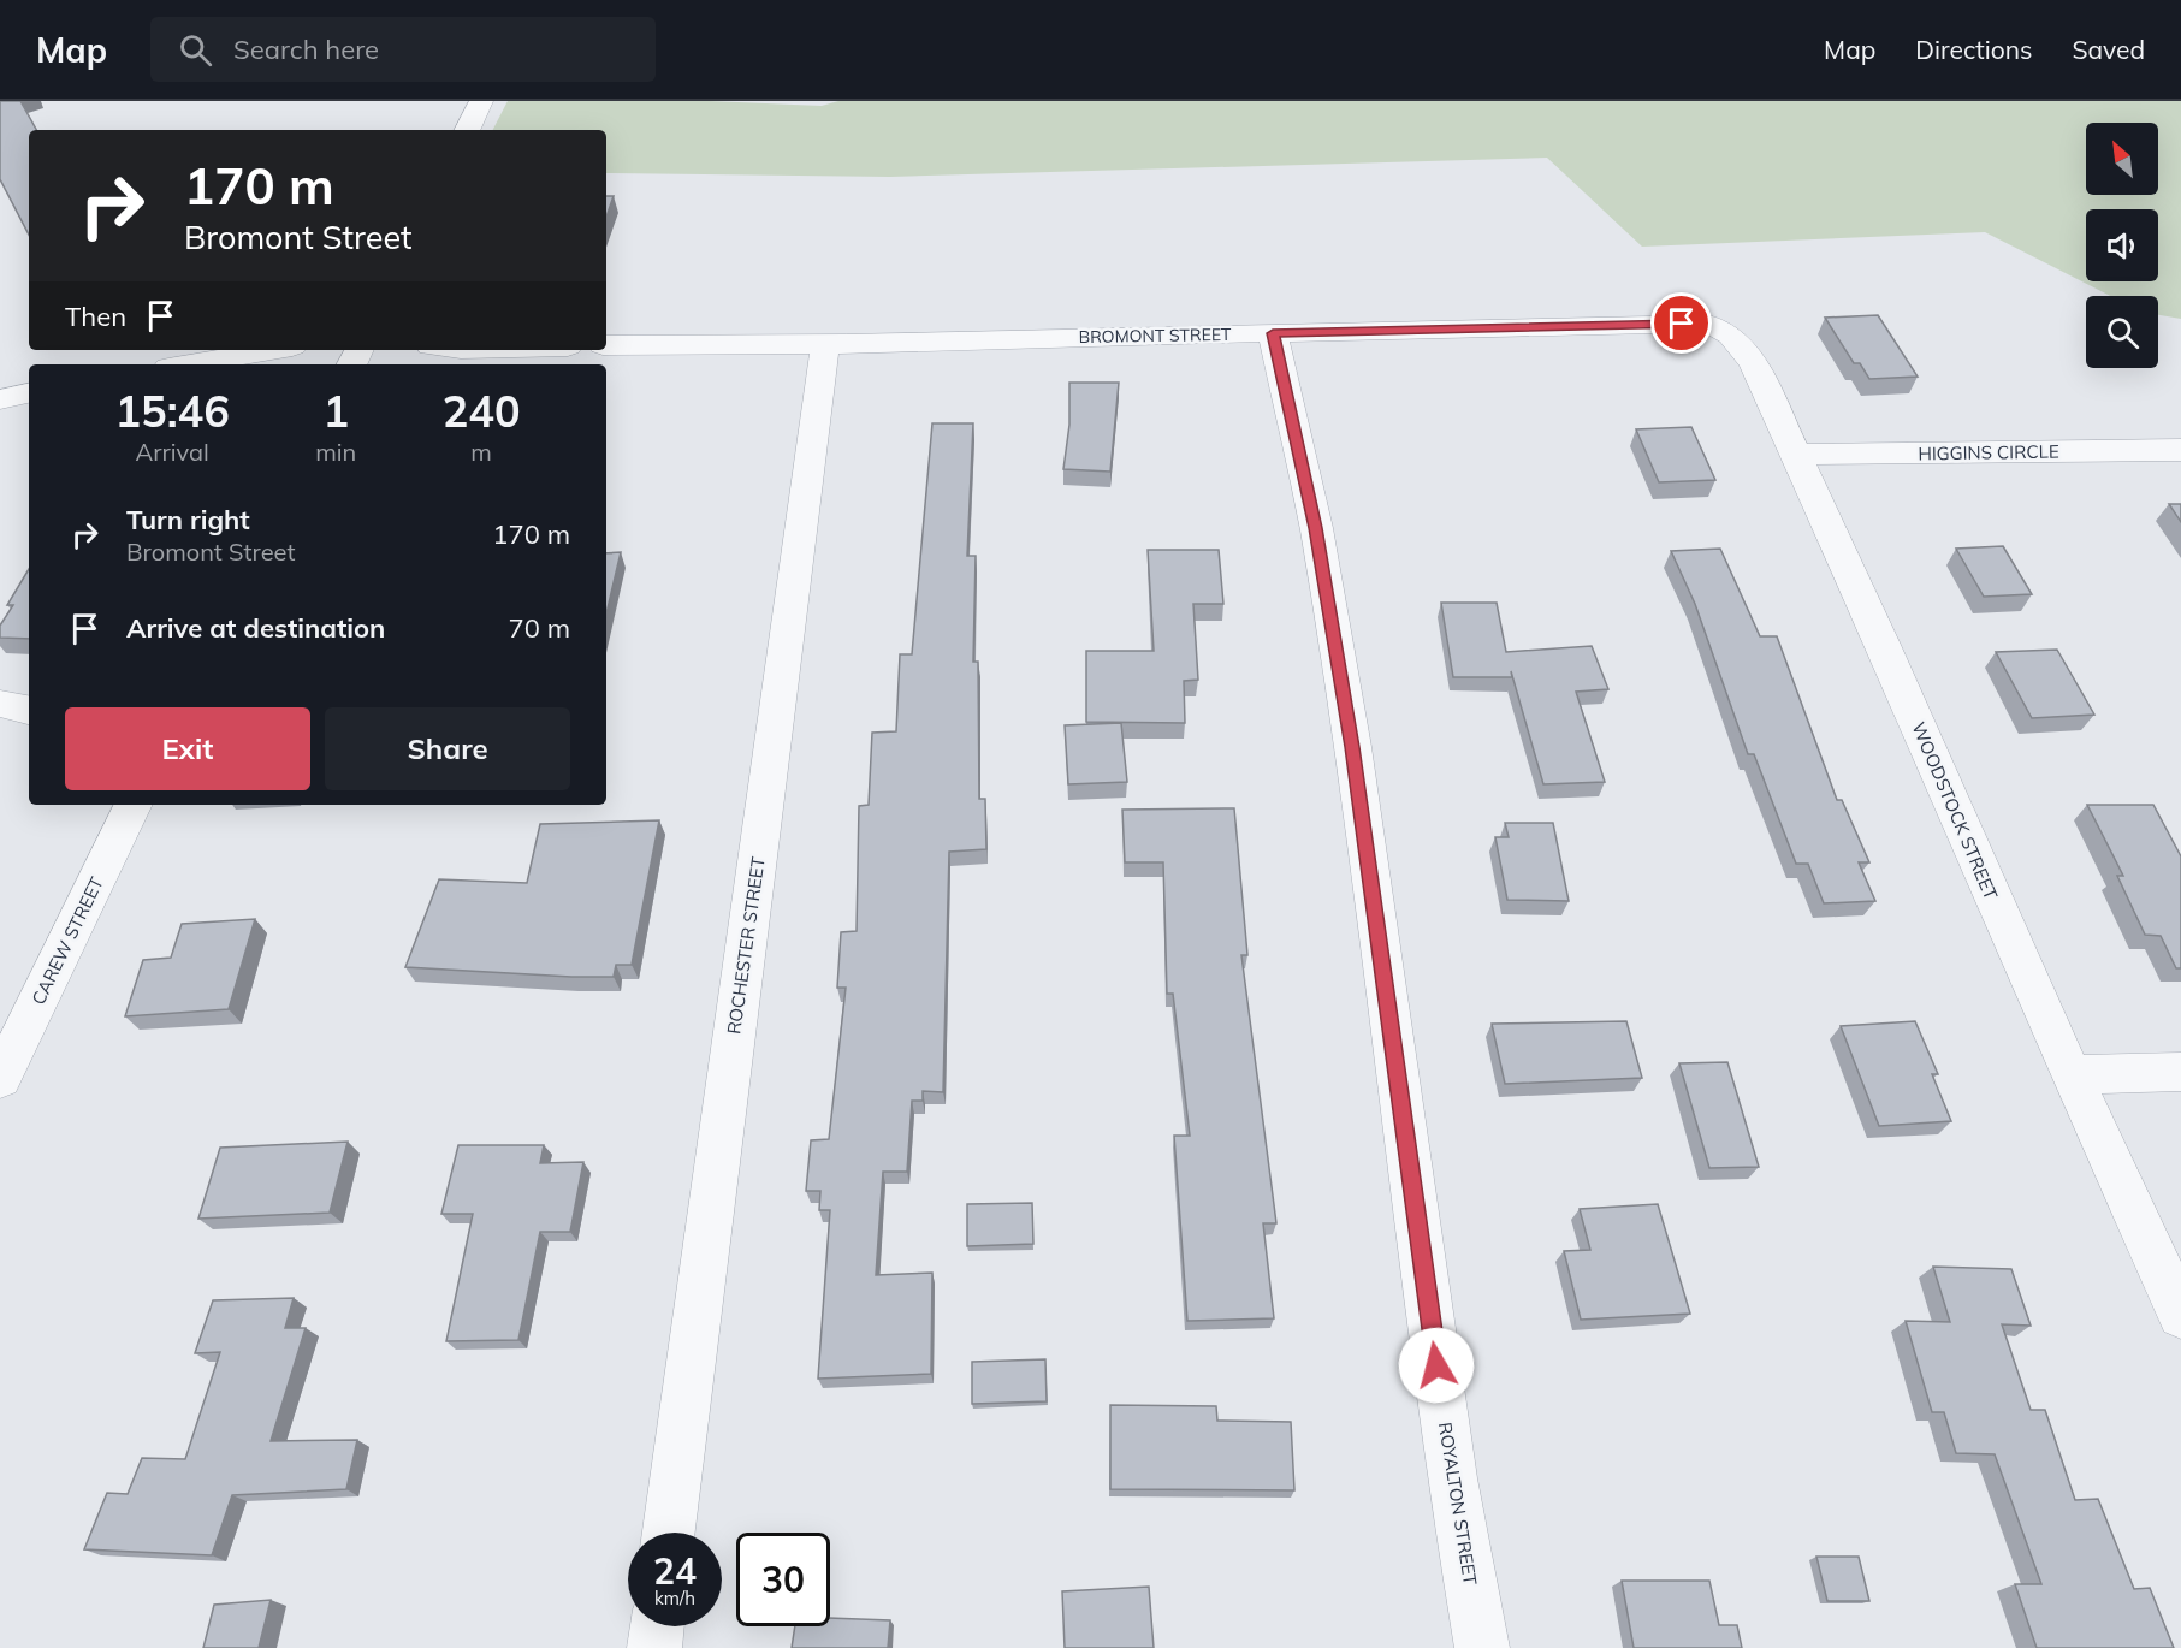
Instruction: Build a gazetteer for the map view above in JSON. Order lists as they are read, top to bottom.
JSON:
{
  "streets": {
    "street": [
      "BROMONT STREET",
      "HIGGINS CIRCLE",
      "WOODSTOCK STREET",
      "CAREW STREET",
      "ROCHESTER STREET",
      "ROYALTON STREET"
    ]
  },
  "crossings": [
    ["BROMONT STREET", "WOODSTOCK STREET"],
    ["BROMONT STREET", "ROCHESTER STREET"],
    ["BROMONT STREET", "ROYALTON STREET"],
    ["HIGGINS CIRCLE", "WOODSTOCK STREET"]
  ],
  "north": "top left",
  "page": {
    "header": "Map",
    "search": "Search here",
    "nav": ["Map", "Directions", "Saved"],
    "turn": ["170 m", "Bromont Street"],
    "then": "Then",
    "eta": [
      "15:46",
      "Arrival",
      "1",
      "min",
      "240",
      "m"
    ],
    "list": [
      {
        "name": "Turn right",
        "note": "Bromont Street",
        "value": "170 m"
      },
      {
        "name": "Arrive at destination",
        "value": "70 m"
      }
    ],
    "buttons": ["Exit", "Share"],
    "speed": "24 km/h",
    "limit": "30"
  }
}
